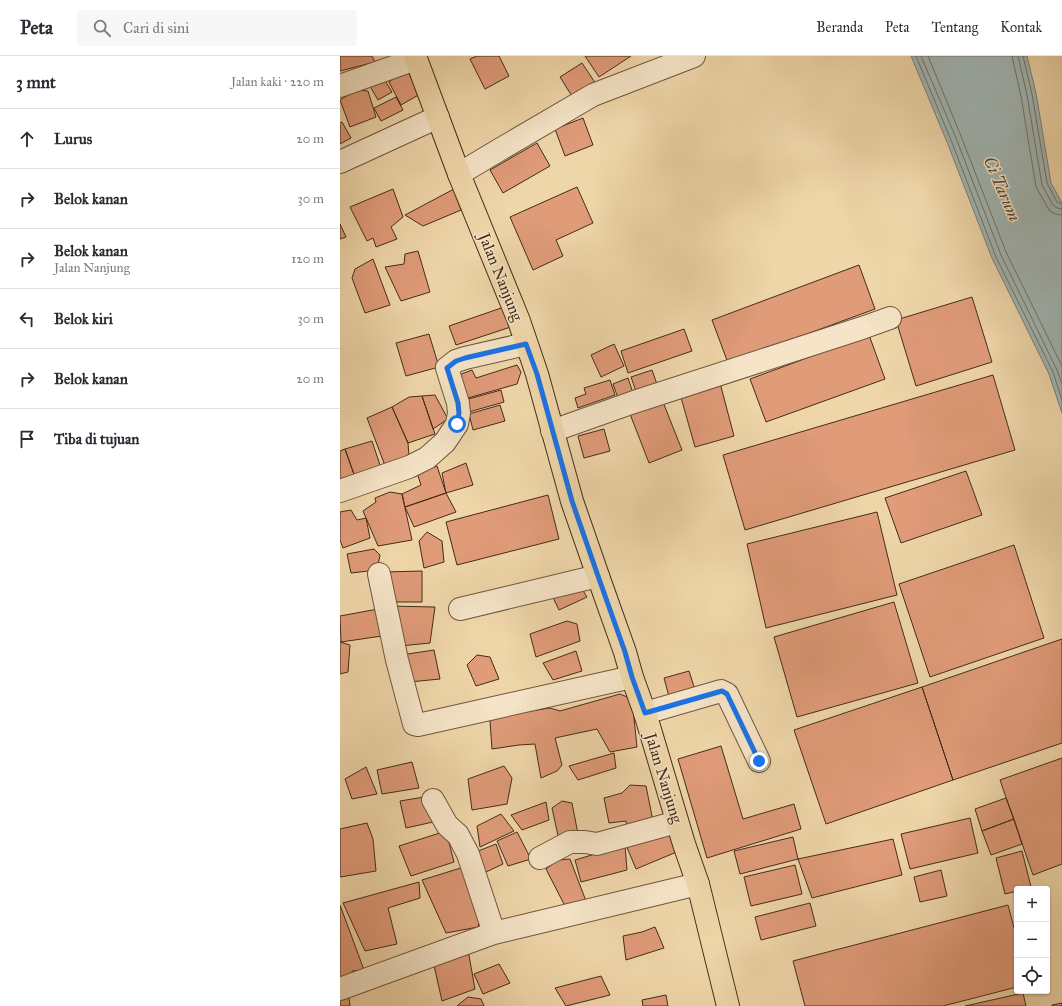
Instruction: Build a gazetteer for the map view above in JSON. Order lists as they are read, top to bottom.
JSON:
{
  "streets": {
    "main road": ["Jalan Nanjung"]
  },
  "water": ["Ci Tarum"],
  "page": {
    "header": "Peta",
    "search": "Cari di sini",
    "nav": [
      "Beranda",
      "Peta",
      "Tentang",
      "Kontak"
    ],
    "heading": ["3 mnt", "Jalan kaki · 220 m"],
    "list": [
      ["Lurus", "20 m"],
      ["Belok kanan", "30 m"],
      ["Belok kanan", "Jalan Nanjung", "120 m"],
      ["Belok kiri", "30 m"],
      ["Belok kanan", "20 m"],
      "Tiba di tujuan"
    ],
    "map_buttons": ["+", "−"]
  }
}
